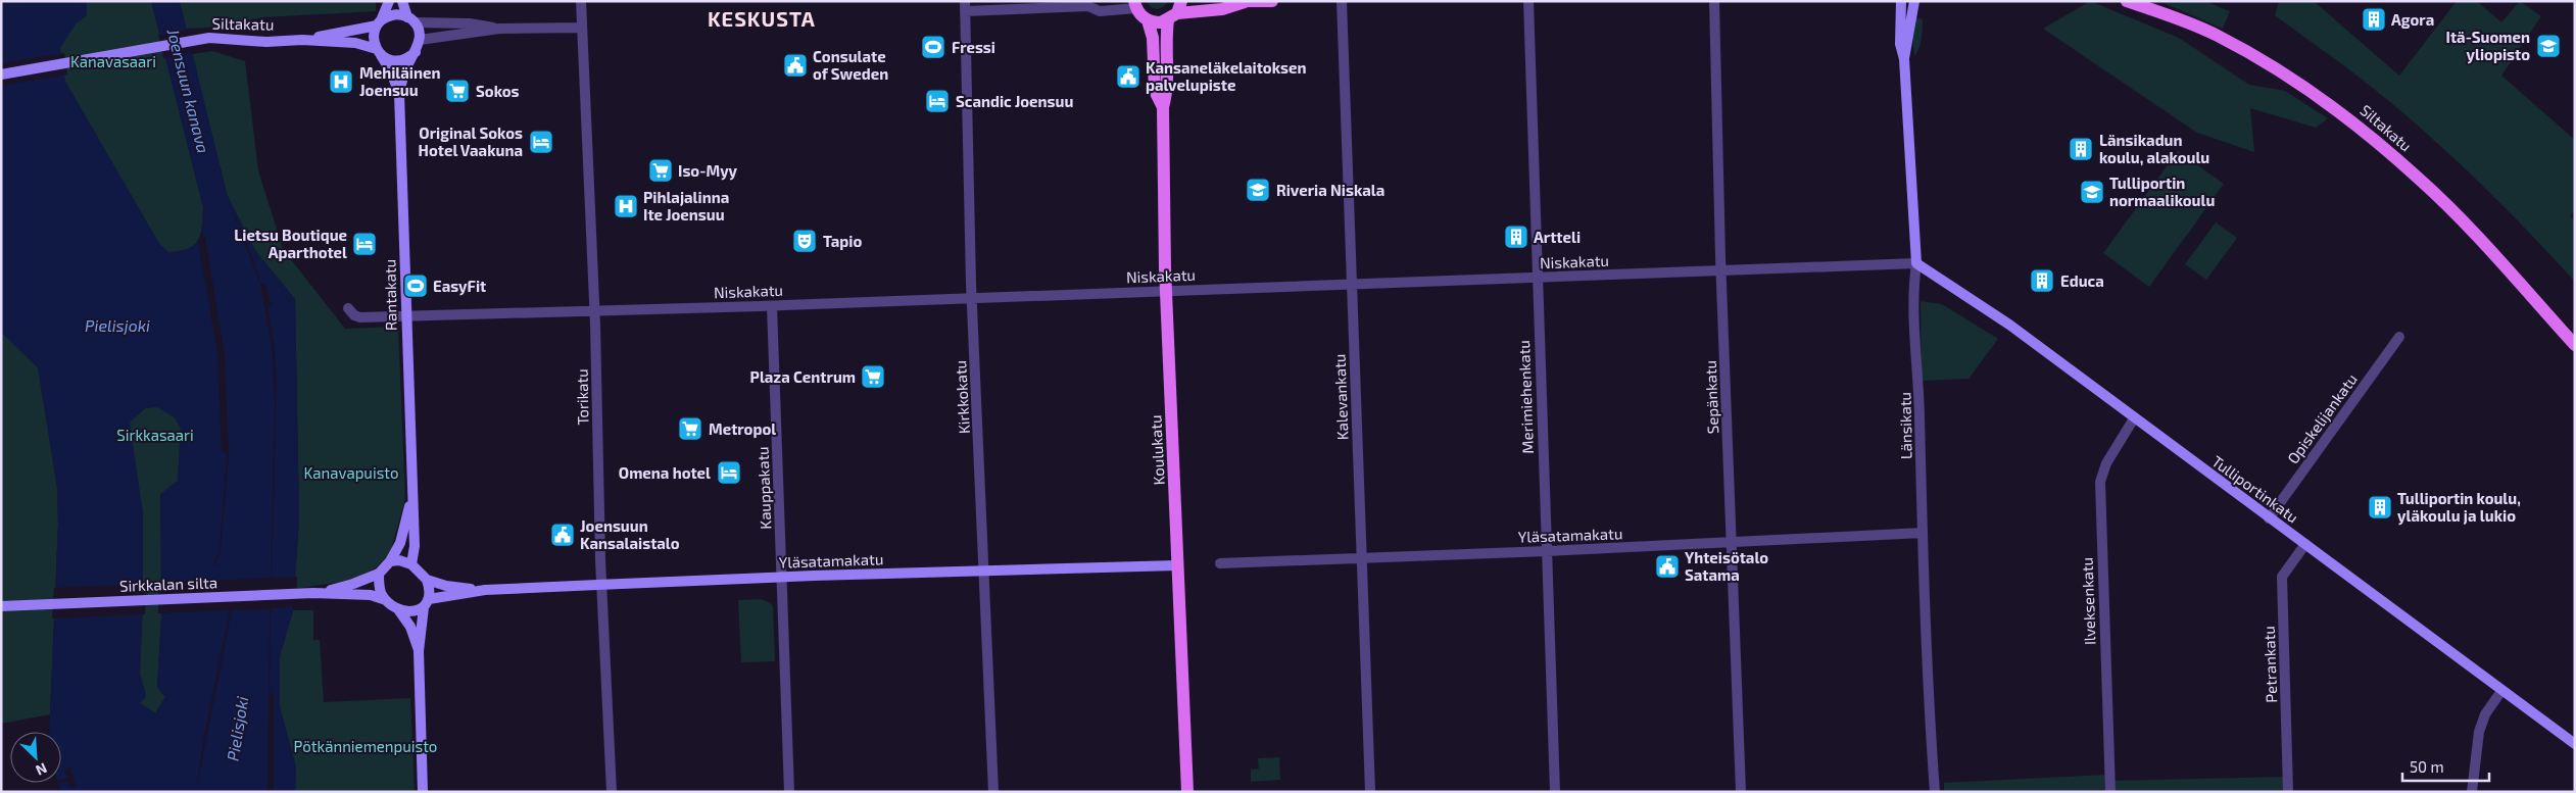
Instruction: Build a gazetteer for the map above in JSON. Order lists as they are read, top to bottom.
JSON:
{
  "streets": {
    "main road": [
      "Siltakatu",
      "Rantakatu",
      "Länsikatu",
      "Koulukatu",
      "Tulliportinkatu",
      "Yläsatamakatu",
      "Sirkkalan silta"
    ],
    "street": [
      "Niskakatu",
      "Torikatu",
      "Kirkkokatu",
      "Kalevankatu",
      "Merimiehenkatu",
      "Sepänkatu",
      "Opiskelijankatu",
      "Kauppakatu",
      "Ilveksenkatu",
      "Petrankatu"
    ]
  },
  "crossings": [
    ["Siltakatu", "Rantakatu"],
    ["Niskakatu", "Rantakatu"],
    ["Niskakatu", "Torikatu"],
    ["Niskakatu", "Kirkkokatu"],
    ["Niskakatu", "Kalevankatu"],
    ["Niskakatu", "Merimiehenkatu"],
    ["Niskakatu", "Sepänkatu"],
    ["Niskakatu", "Länsikatu"],
    ["Niskakatu", "Koulukatu"],
    ["Niskakatu", "Kauppakatu"],
    ["Niskakatu", "Tulliportinkatu"],
    ["Rantakatu", "Yläsatamakatu"],
    ["Torikatu", "Yläsatamakatu"],
    ["Kirkkokatu", "Yläsatamakatu"],
    ["Kalevankatu", "Yläsatamakatu"],
    ["Merimiehenkatu", "Yläsatamakatu"],
    ["Sepänkatu", "Yläsatamakatu"],
    ["Opiskelijankatu", "Tulliportinkatu"],
    ["Länsikatu", "Tulliportinkatu"],
    ["Länsikatu", "Yläsatamakatu"],
    ["Koulukatu", "Yläsatamakatu"],
    ["Kauppakatu", "Yläsatamakatu"],
    ["Tulliportinkatu", "Ilveksenkatu"],
    ["Tulliportinkatu", "Petrankatu"]
  ],
  "districts": ["KESKUSTA"],
  "water": ["Joensuun kanava", "Pielisjoki"],
  "parks": [
    "Kanavasaari",
    "Sirkkasaari",
    "Kanavapuisto",
    "Pötkänniemenpuisto"
  ],
  "places": {
    "building": [
      "Agora",
      "Länsikadun koulu, alakoulu",
      "Artteli",
      "Educa",
      "Tulliportin koulu, yläkoulu ja lukio"
    ],
    "school or university": ["Itä-Suomen yliopisto", "Riveria Niskala", "Tulliportin normaalikoulu"],
    "sports": ["Fressi", "EasyFit"],
    "public building": [
      "Consulate of Sweden",
      "Kansaneläkelaitoksen palvelupiste",
      "Joensuun Kansalaistalo",
      "Yhteisötalo Satama"
    ],
    "hospital": ["Mehiläinen Joensuu", "Pihlajalinna Ite Joensuu"],
    "supermarket": [
      "Sokos",
      "Iso-Myy",
      "Plaza Centrum",
      "Metropol"
    ],
    "hotel": [
      "Scandic Joensuu",
      "Original Sokos Hotel Vaakuna",
      "Lietsu Boutique Aparthotel",
      "Omena hotel"
    ],
    "theatre": ["Tapio"]
  },
  "scale_bar": "50 m",
  "north": "bottom right"
}
